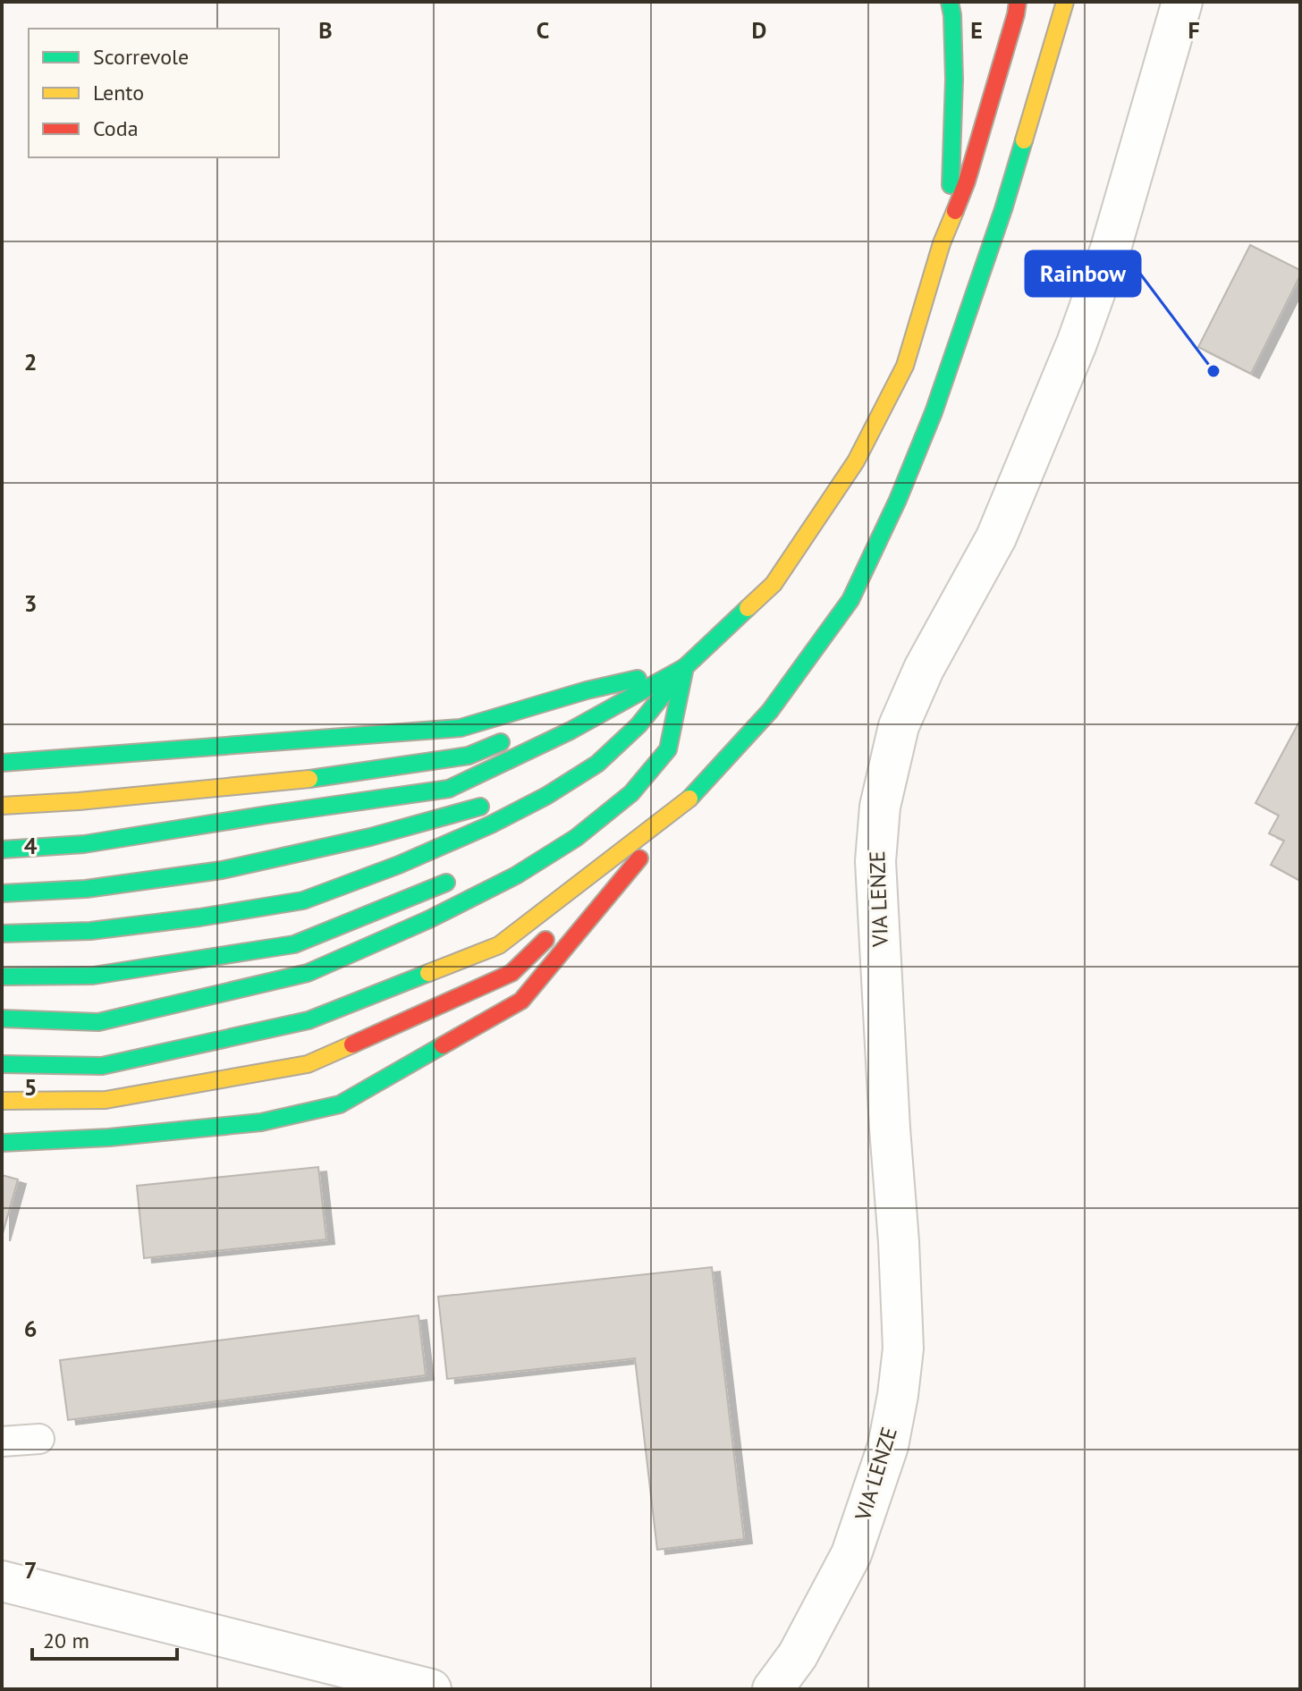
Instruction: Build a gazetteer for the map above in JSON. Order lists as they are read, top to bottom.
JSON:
{
  "streets": {
    "street": ["VIA LENZE"]
  },
  "places": ["Rainbow"],
  "legend": ["Scorrevole", "Lento", "Coda"],
  "scale_bar": "20 m",
  "grid": {
    "columns": [
      "B",
      "C",
      "D",
      "E",
      "F"
    ],
    "rows": [
      "2",
      "3",
      "4",
      "5",
      "6",
      "7"
    ]
  }
}
